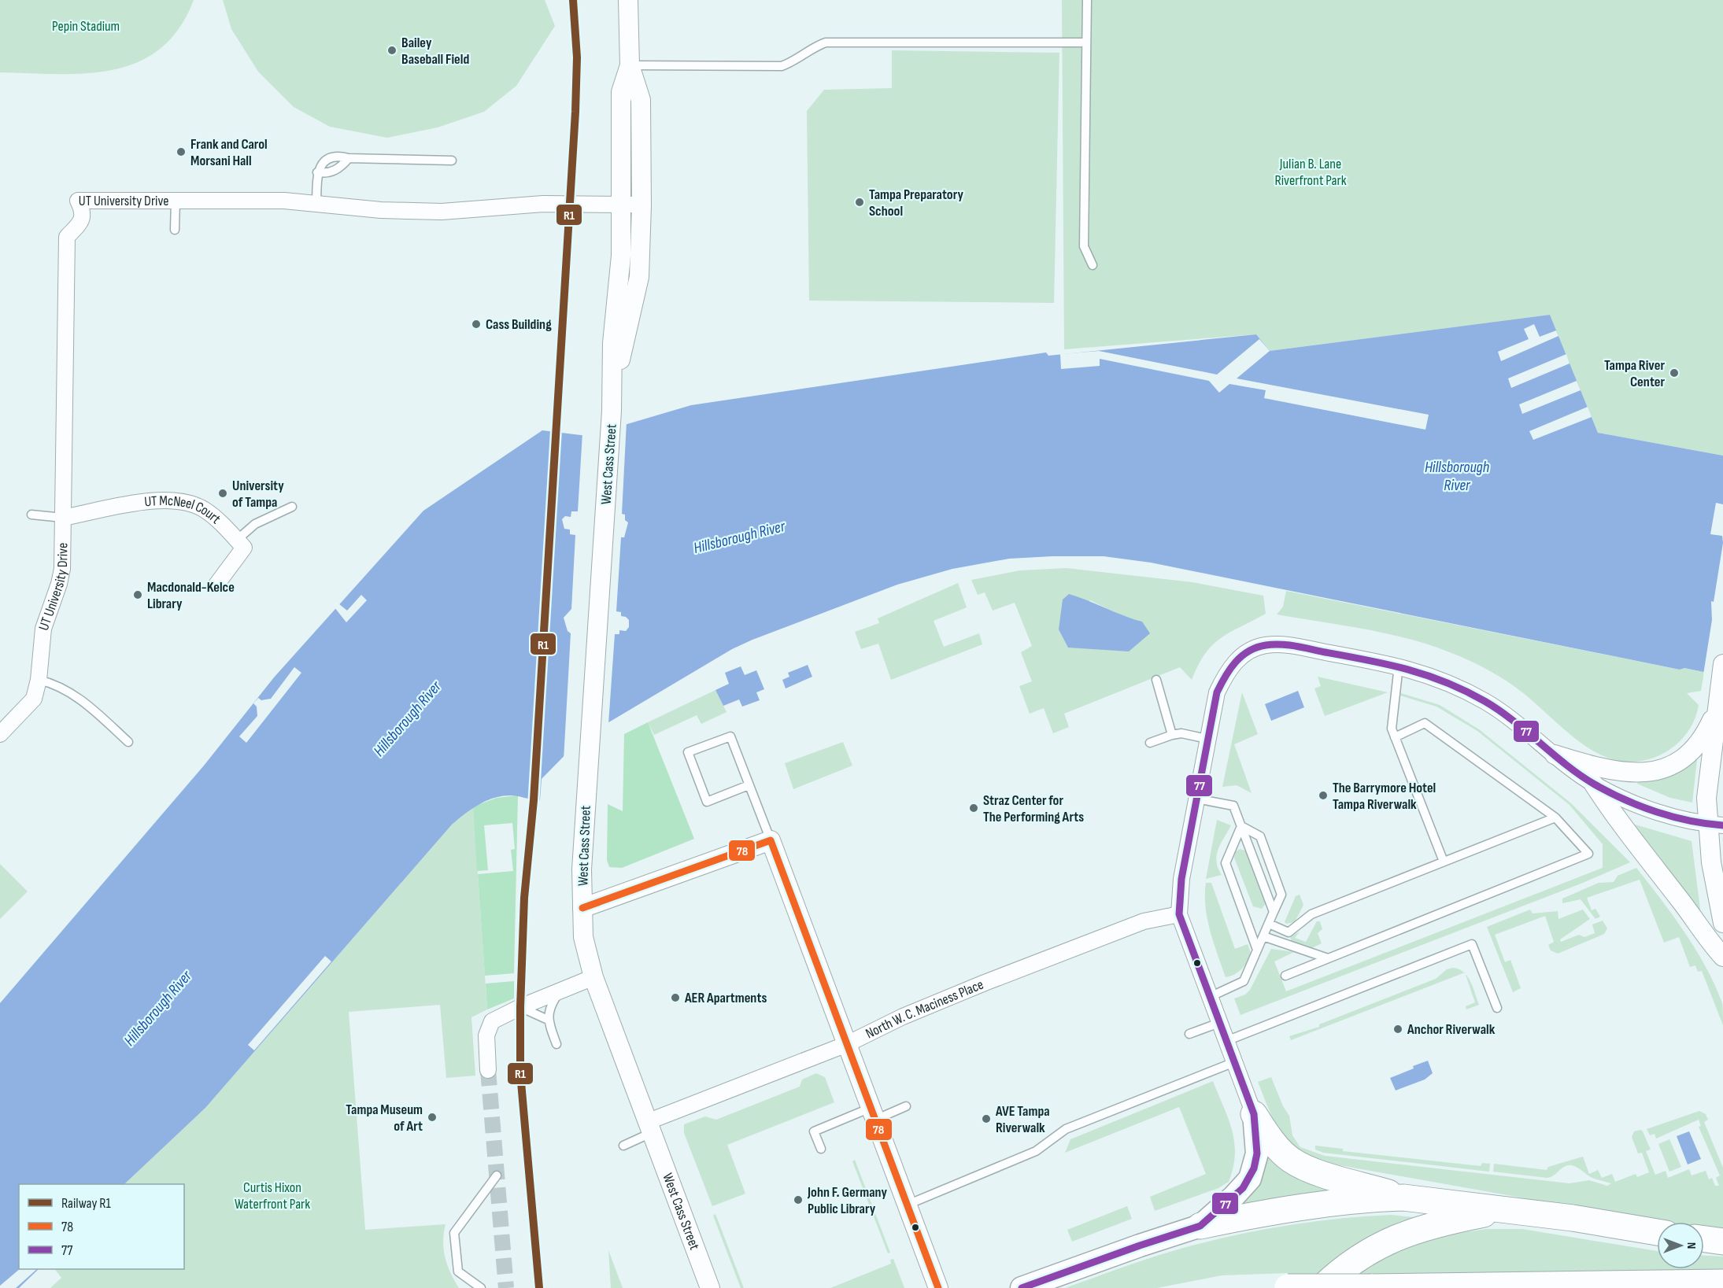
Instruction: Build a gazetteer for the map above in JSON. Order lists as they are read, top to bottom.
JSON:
{
  "streets": {
    "street": [
      "UT University Drive",
      "West Cass Street",
      "UT McNeel Court",
      "North W. C. Maciness Place"
    ]
  },
  "crossings": [
    ["UT University Drive", "West Cass Street"],
    ["UT University Drive", "UT McNeel Court"],
    ["West Cass Street", "North W. C. Maciness Place"]
  ],
  "water": ["Hillsborough River"],
  "parks": ["Pepin Stadium", "Julian B. Lane Riverfront Park", "Curtis Hixon Waterfront Park"],
  "places": [
    "Bailey Baseball Field",
    "Frank and Carol Morsani Hall",
    "Tampa Preparatory School",
    "Cass Building",
    "Tampa River Center",
    "University of Tampa",
    "Macdonald-Kelce Library",
    "The Barrymore Hotel Tampa Riverwalk",
    "Straz Center for The Performing Arts",
    "AER Apartments",
    "Anchor Riverwalk",
    "Tampa Museum of Art",
    "AVE Tampa Riverwalk",
    "John F. Germany Public Library"
  ],
  "lines": ["rail line R1", "transit line 77", "transit line 78"],
  "legend": ["Railway R1", "78", "77"],
  "north": "right"
}
